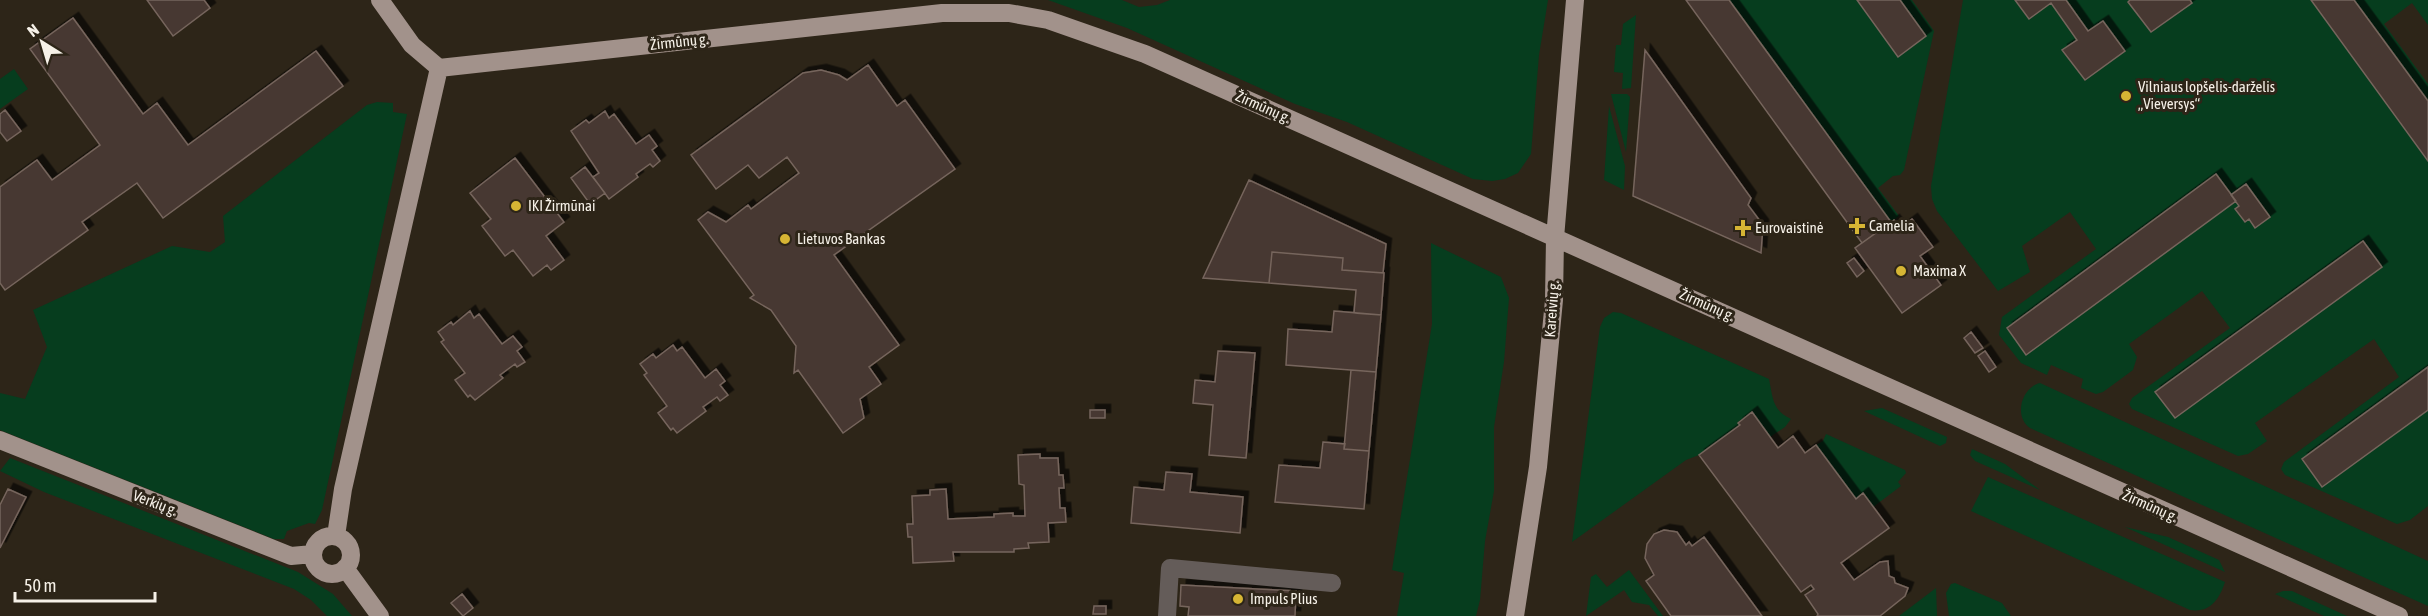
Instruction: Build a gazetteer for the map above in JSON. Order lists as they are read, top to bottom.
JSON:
{
  "streets": {
    "main road": ["Žirmūnų g.", "Kareivių g.", "Verkių g."]
  },
  "crossings": [
    ["Žirmūnų g.", "Kareivių g."]
  ],
  "places": {
    "other": [
      "Vilniaus lopšelis-darželis „Vieversys“",
      "IKI Žirmūnai",
      "Lietuvos Bankas",
      "Maxima X",
      "Impuls Plius"
    ],
    "health": ["Camelia", "Eurovaistinė"]
  },
  "scale_bar": "50 m",
  "north": "top left"
}
